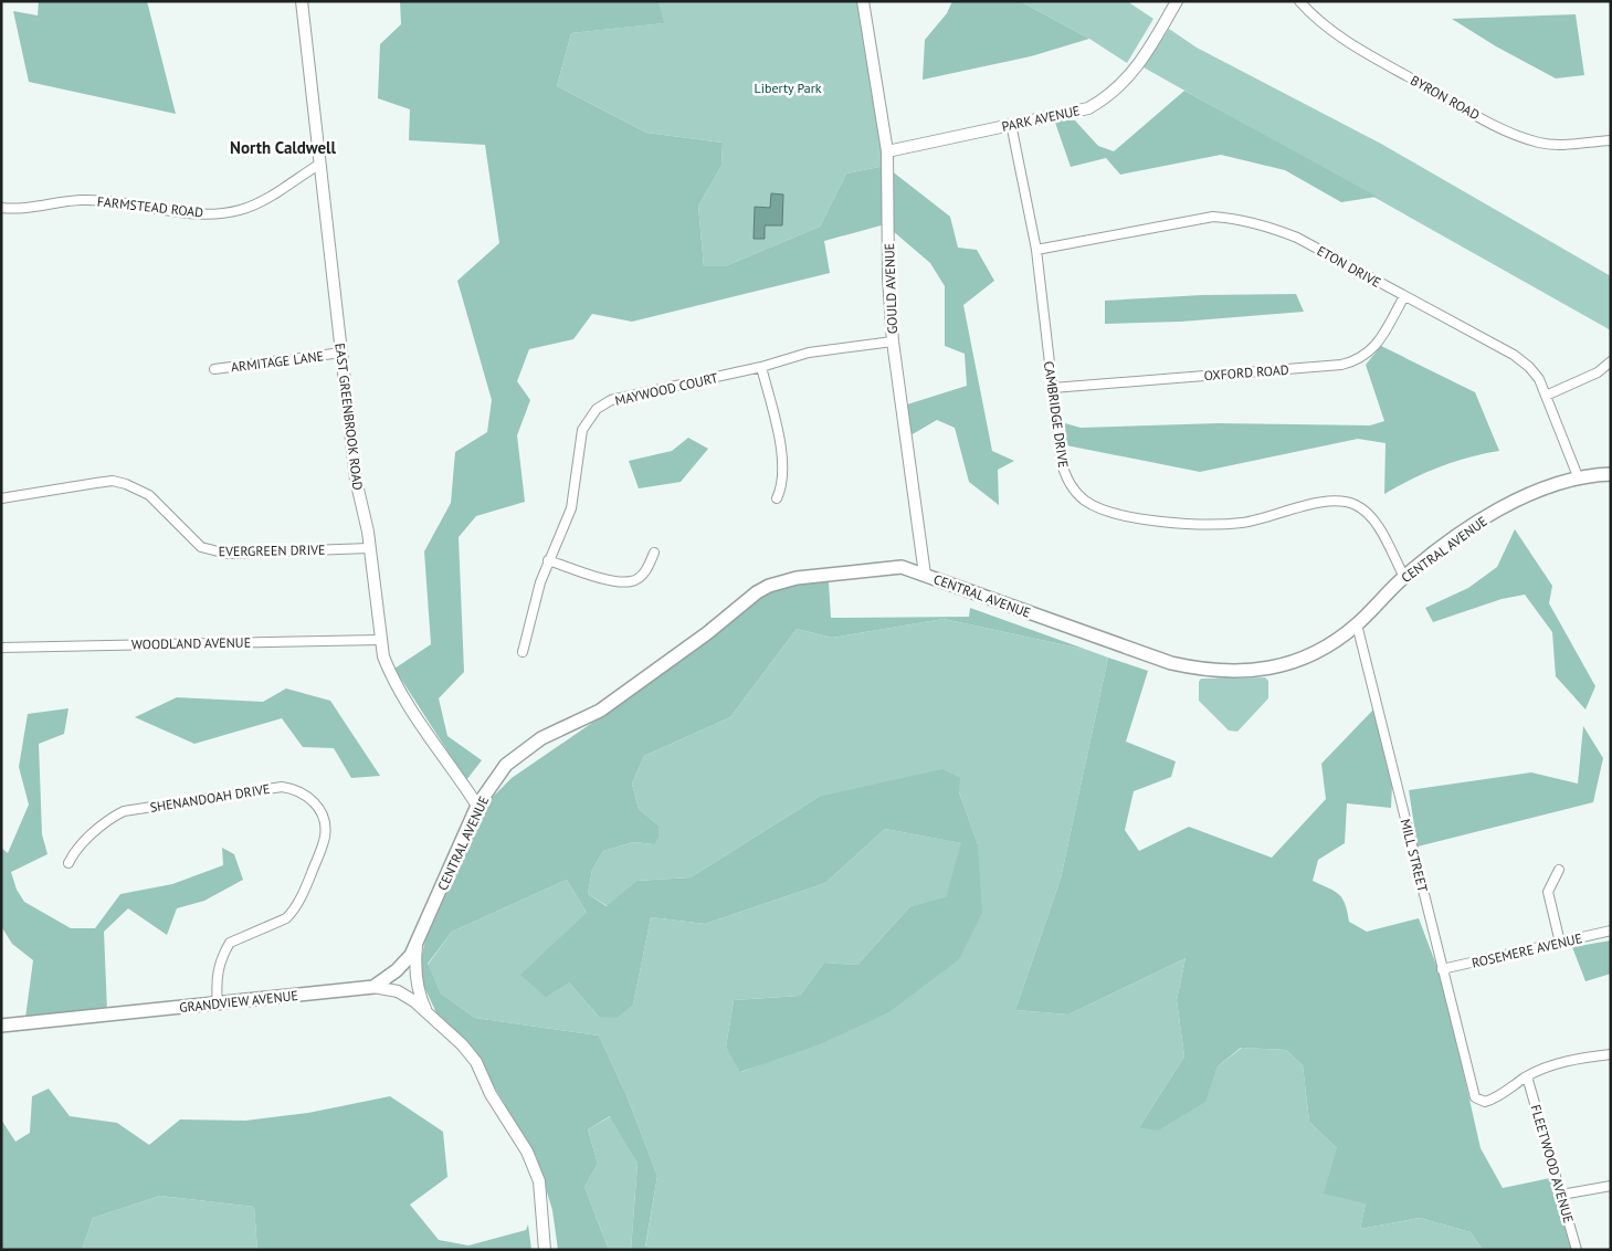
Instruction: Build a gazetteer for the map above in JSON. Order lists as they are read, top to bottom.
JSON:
{
  "streets": {
    "main road": ["CENTRAL AVENUE", "GRANDVIEW AVENUE"],
    "street": [
      "BYRON ROAD",
      "PARK AVENUE",
      "FARMSTEAD ROAD",
      "ETON DRIVE",
      "GOULD AVENUE",
      "ARMITAGE LANE",
      "OXFORD ROAD",
      "MAYWOOD COURT",
      "CAMBRIDGE DRIVE",
      "EAST GREENBROOK ROAD",
      "EVERGREEN DRIVE",
      "WOODLAND AVENUE",
      "SHENANDOAH DRIVE",
      "MILL STREET",
      "ROSEMERE AVENUE",
      "FLEETWOOD AVENUE"
    ]
  },
  "crossings": [
    ["PARK AVENUE", "GOULD AVENUE"],
    ["PARK AVENUE", "CAMBRIDGE DRIVE"],
    ["FARMSTEAD ROAD", "EAST GREENBROOK ROAD"],
    ["ETON DRIVE", "OXFORD ROAD"],
    ["ETON DRIVE", "CAMBRIDGE DRIVE"],
    ["ETON DRIVE", "CENTRAL AVENUE"],
    ["GOULD AVENUE", "MAYWOOD COURT"],
    ["GOULD AVENUE", "CENTRAL AVENUE"],
    ["ARMITAGE LANE", "EAST GREENBROOK ROAD"],
    ["OXFORD ROAD", "CAMBRIDGE DRIVE"],
    ["CAMBRIDGE DRIVE", "CENTRAL AVENUE"],
    ["EAST GREENBROOK ROAD", "CENTRAL AVENUE"],
    ["EAST GREENBROOK ROAD", "EVERGREEN DRIVE"],
    ["EAST GREENBROOK ROAD", "WOODLAND AVENUE"],
    ["CENTRAL AVENUE", "MILL STREET"],
    ["SHENANDOAH DRIVE", "GRANDVIEW AVENUE"],
    ["MILL STREET", "ROSEMERE AVENUE"],
    ["MILL STREET", "FLEETWOOD AVENUE"]
  ],
  "districts": ["North Caldwell"],
  "parks": ["Liberty Park"]
}
